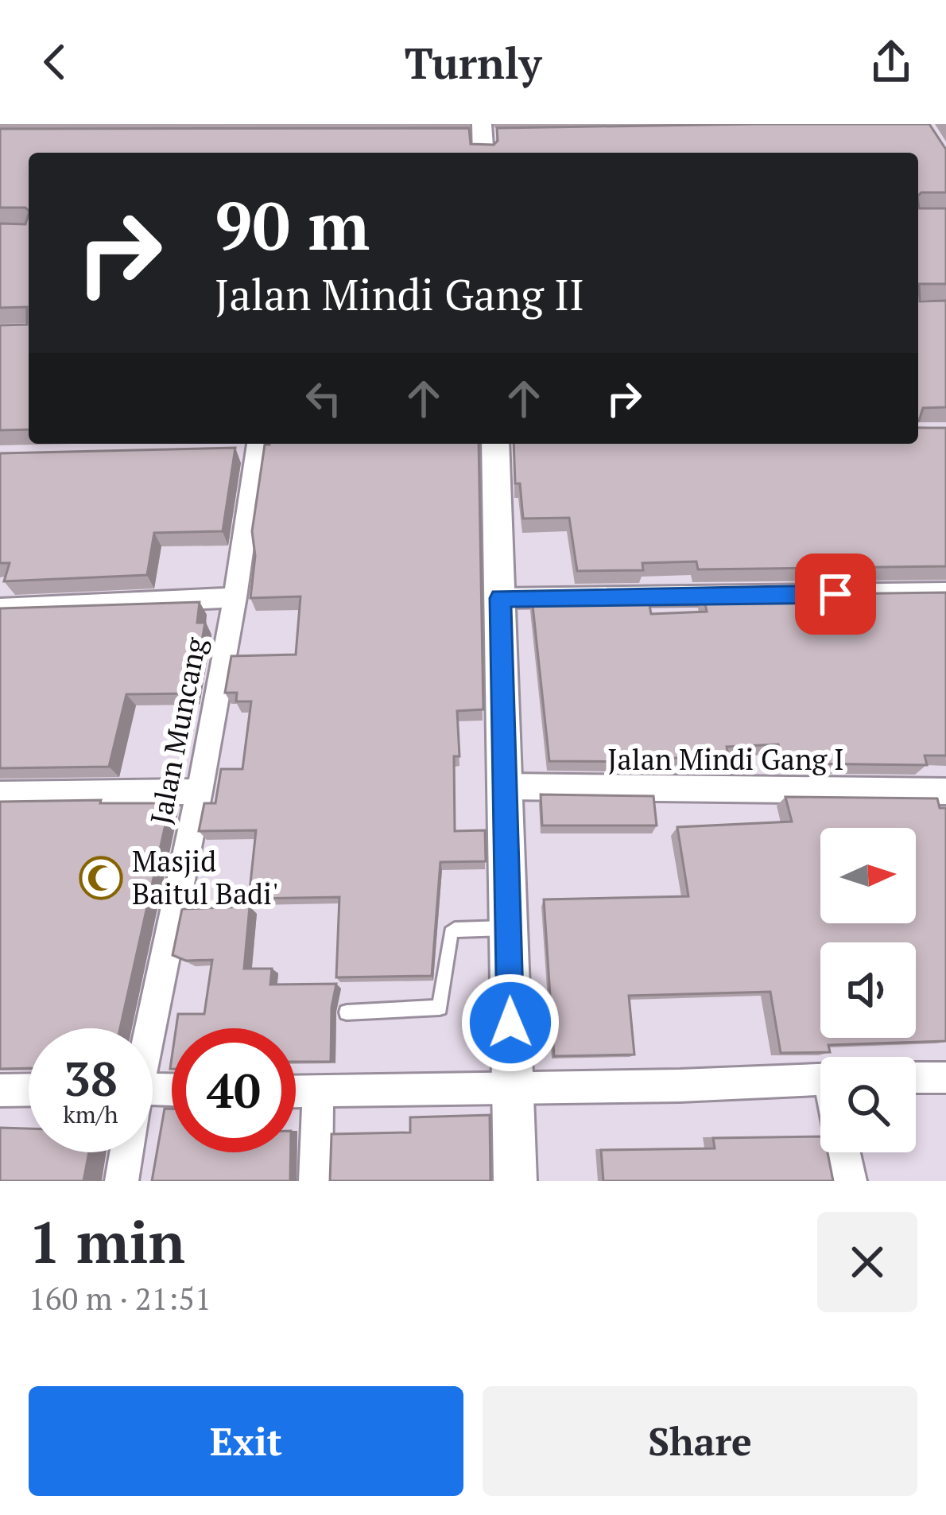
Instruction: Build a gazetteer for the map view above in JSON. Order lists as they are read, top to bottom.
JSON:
{
  "streets": {
    "street": ["Jalan Muncang", "Jalan Mindi Gang I"]
  },
  "places": {
    "mosque": ["Masjid Baitul Badi'"]
  },
  "north": "right",
  "page": {
    "header": "Turnly",
    "turn": ["90 m", "Jalan Mindi Gang II"],
    "speed": "38 km/h",
    "limit": "40",
    "heading": ["1 min", "160 m · 21:51"],
    "buttons": ["Exit", "Share"]
  }
}
